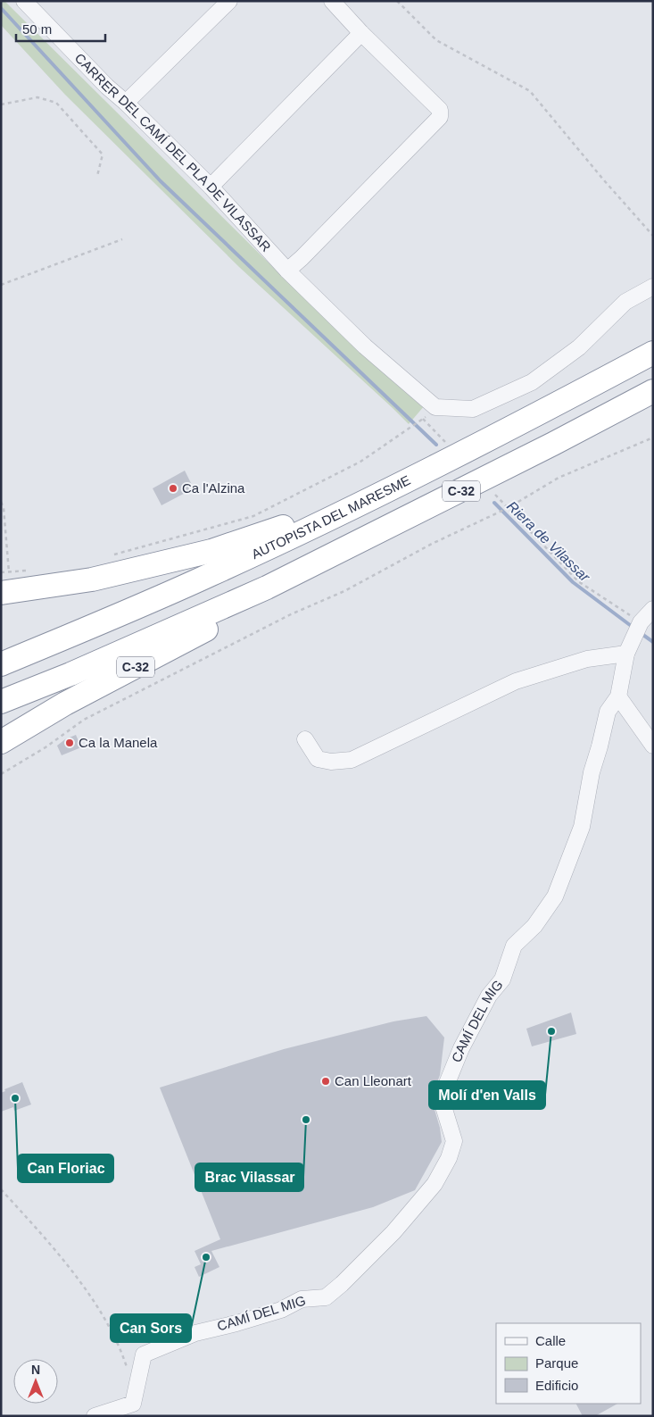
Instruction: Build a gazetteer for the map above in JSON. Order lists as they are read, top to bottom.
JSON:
{
  "streets": {
    "highway": ["C-32", "AUTOPISTA DEL MARESME"],
    "street": ["CARRER DEL CAMÍ DEL PLA DE VILASSAR", "CAMÍ DEL MIG"]
  },
  "water": ["Riera de Vilassar"],
  "places": [
    "Ca l'Alzina",
    "Ca la Manela",
    "Molí d'en Valls",
    "Can Lleonart",
    "Can Floriac",
    "Brac Vilassar",
    "Can Sors"
  ],
  "legend": ["Calle", "Parque", "Edificio"],
  "scale_bar": "50 m",
  "north": "top"
}
